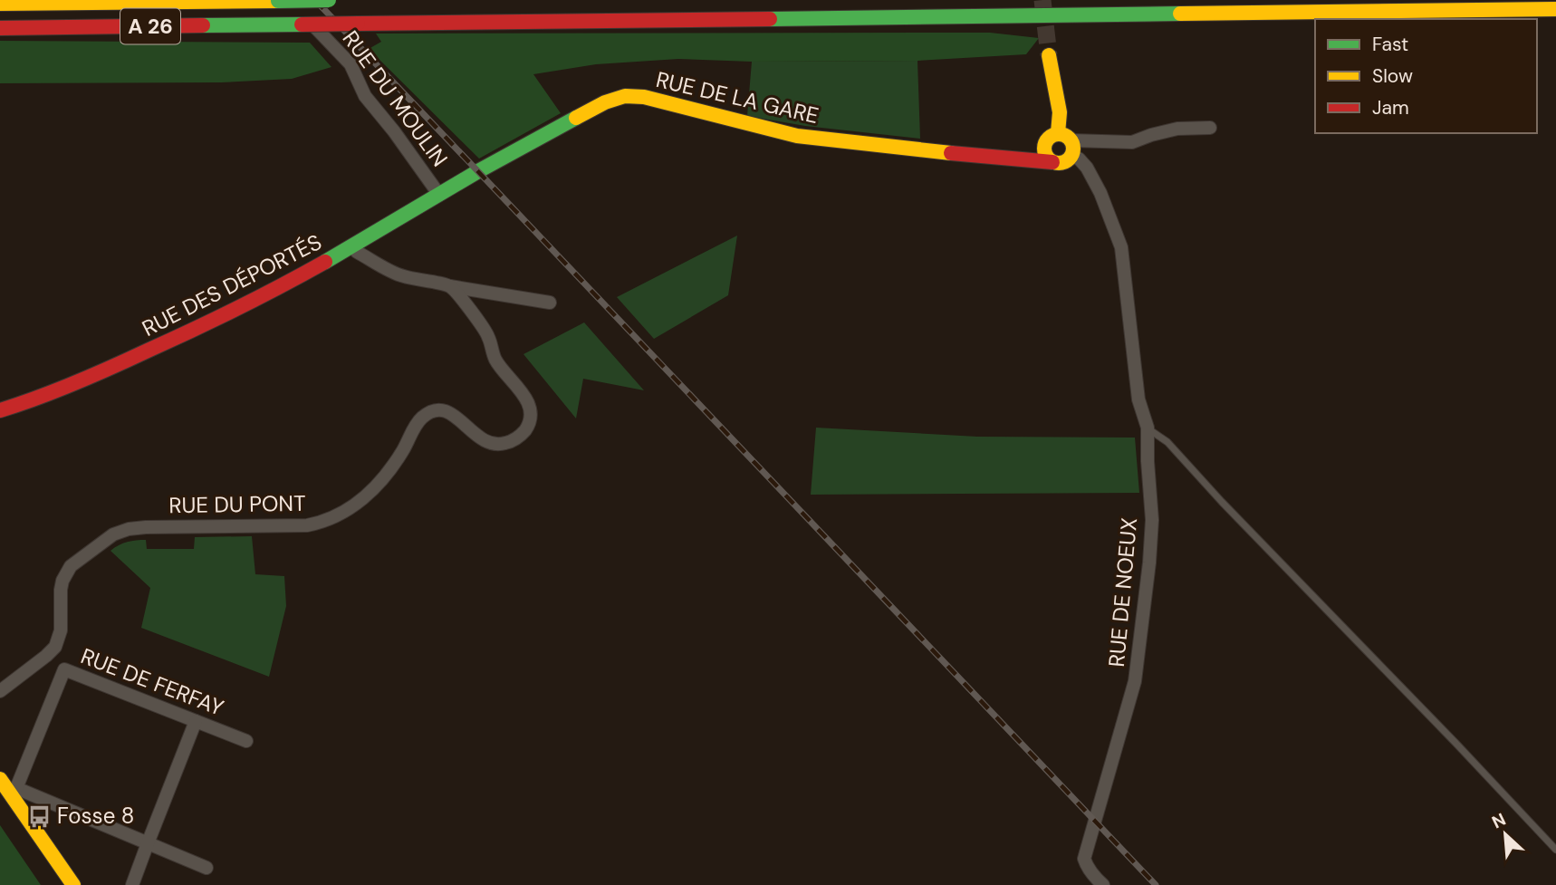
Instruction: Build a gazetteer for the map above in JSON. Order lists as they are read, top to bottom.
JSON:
{
  "streets": {
    "main road": ["A 26", "RUE DE LA GARE", "RUE DES DÉPORTÉS"],
    "street": [
      "RUE DU MOULIN",
      "RUE DU PONT",
      "RUE DE NOEUX",
      "RUE DE FERFAY"
    ]
  },
  "crossings": [
    ["RUE DE LA GARE", "RUE DES DÉPORTÉS"],
    ["RUE DE LA GARE", "RUE DE NOEUX"],
    ["RUE DU MOULIN", "RUE DES DÉPORTÉS"]
  ],
  "places": {
    "bus stop": ["Fosse 8"]
  },
  "legend": ["Fast", "Slow", "Jam"],
  "north": "top left"
}
